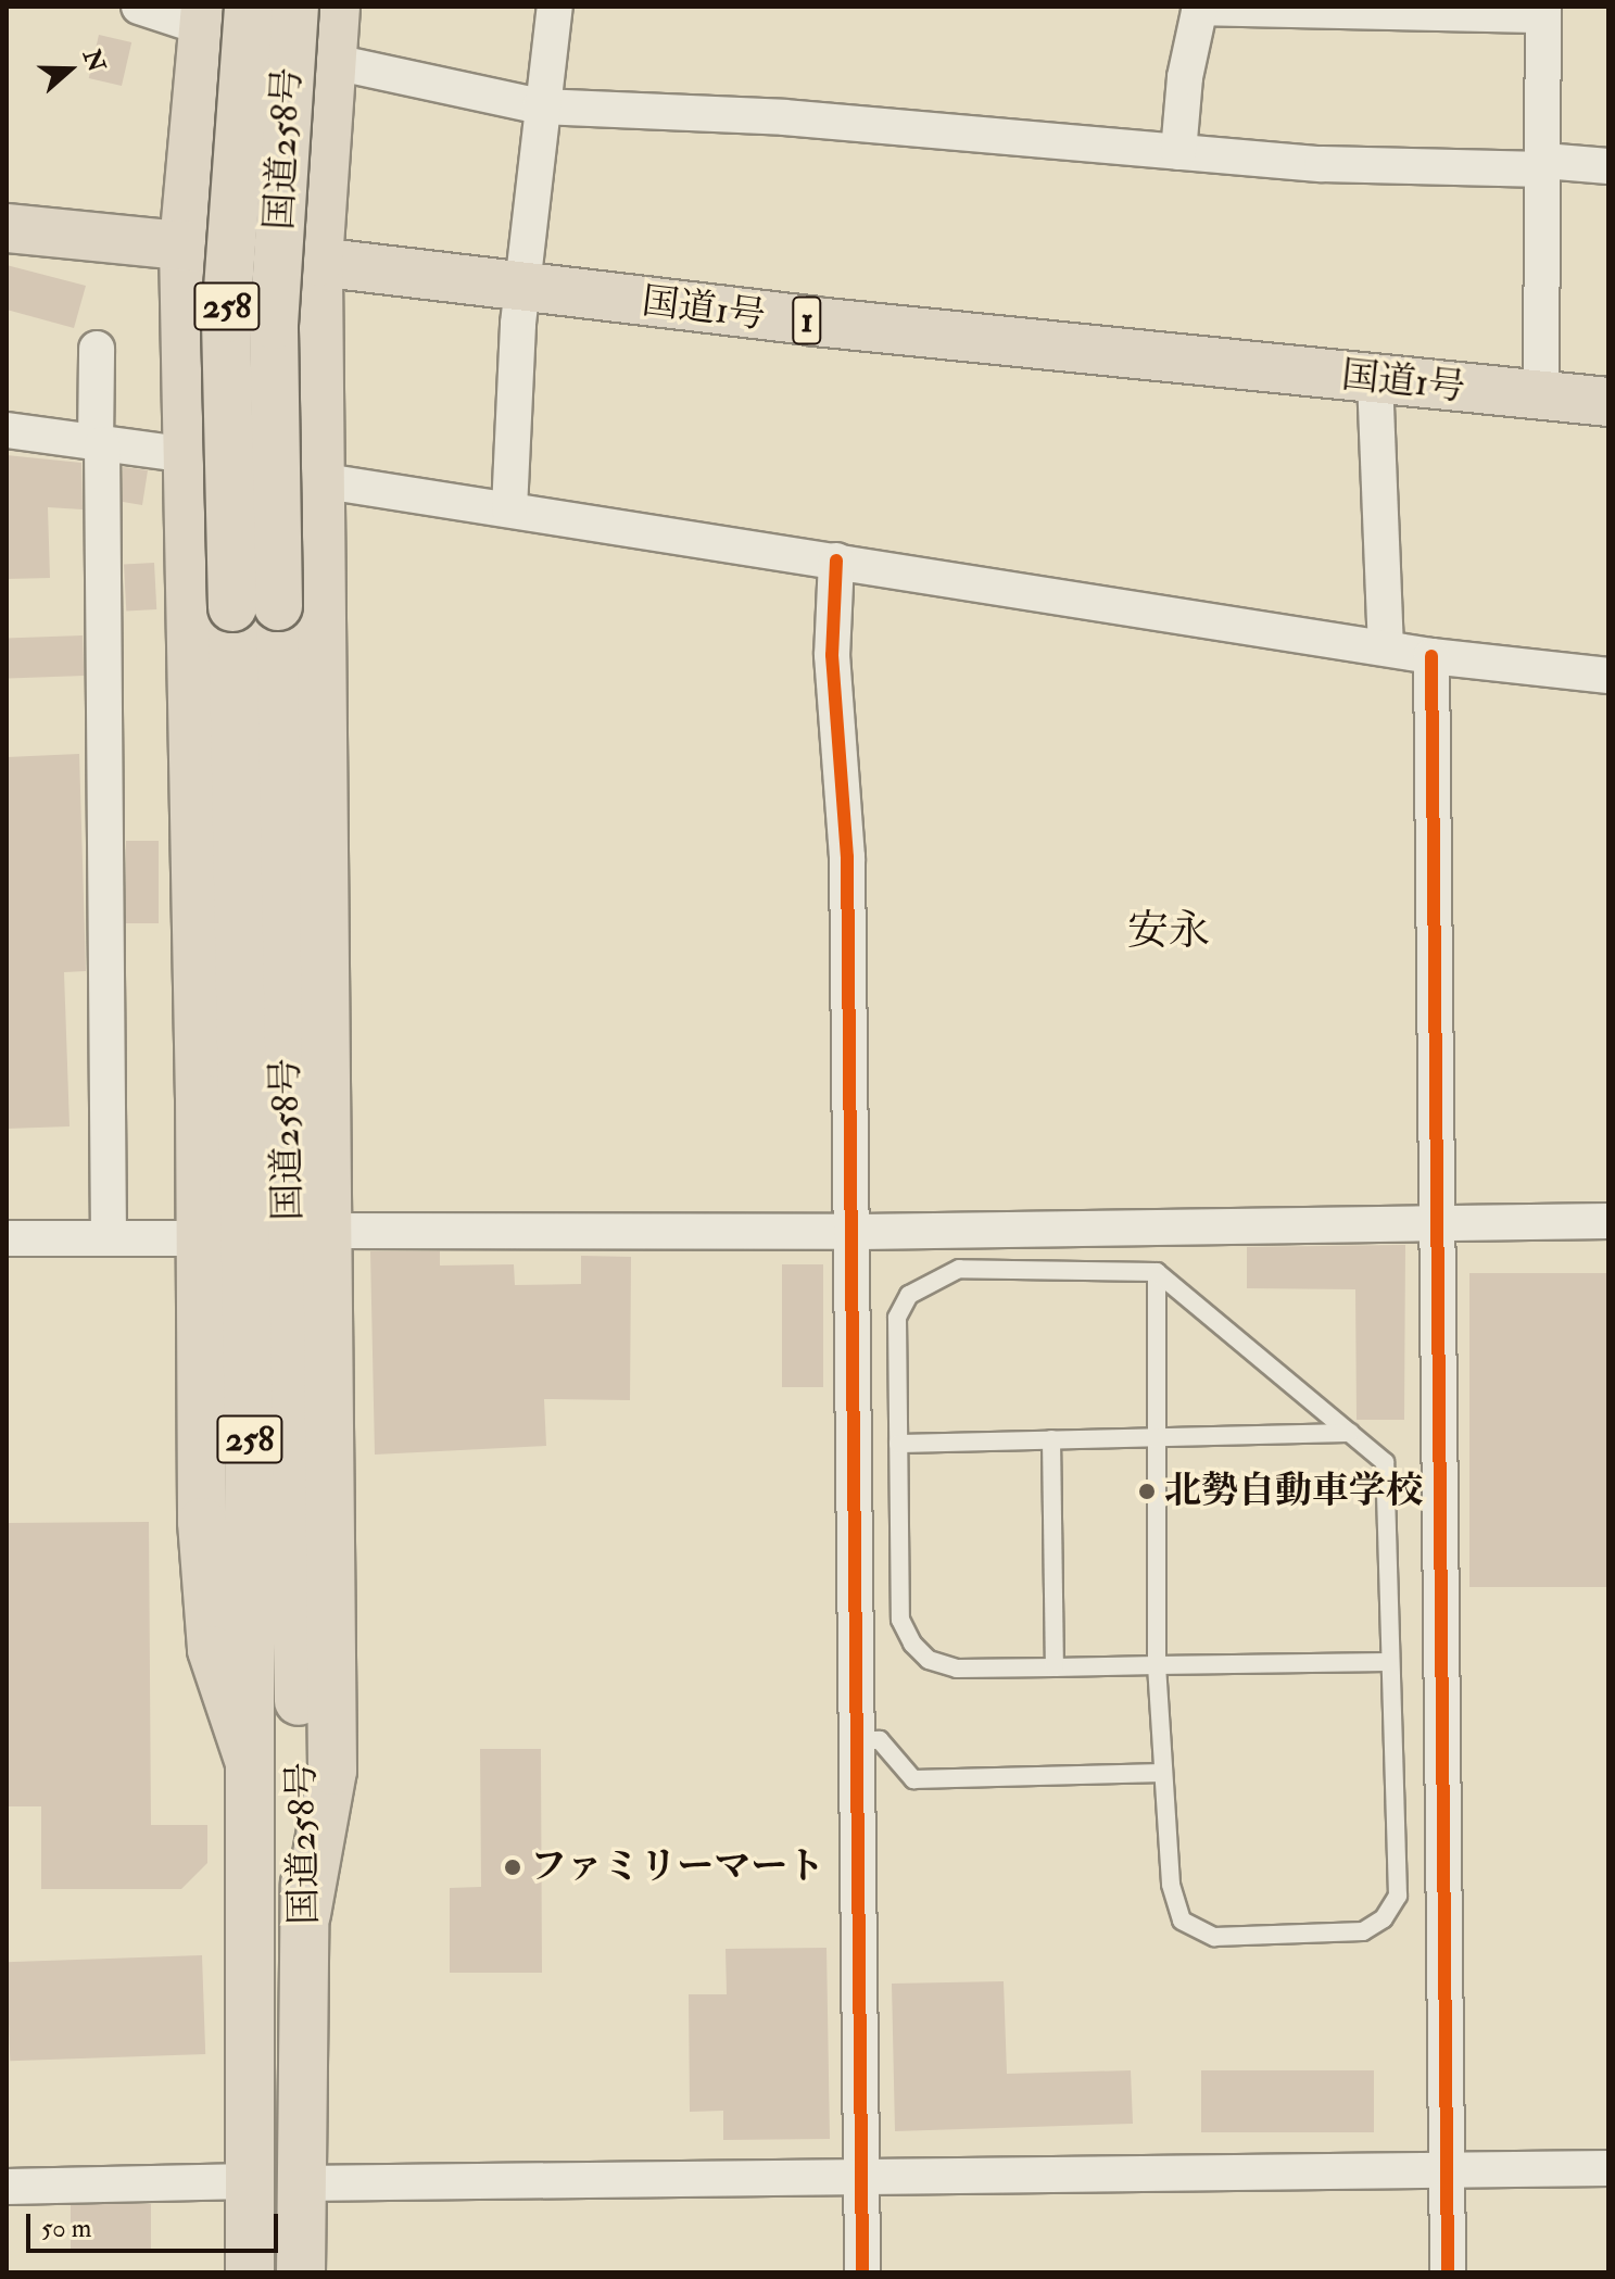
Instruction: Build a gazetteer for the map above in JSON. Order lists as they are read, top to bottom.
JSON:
{
  "streets": {
    "highway": [
      "国道258号",
      "258",
      "国道1号",
      "1"
    ]
  },
  "districts": ["安永"],
  "places": ["北勢自動車学校", "ファミリーマート"],
  "scale_bar": "50 m",
  "north": "right"
}
